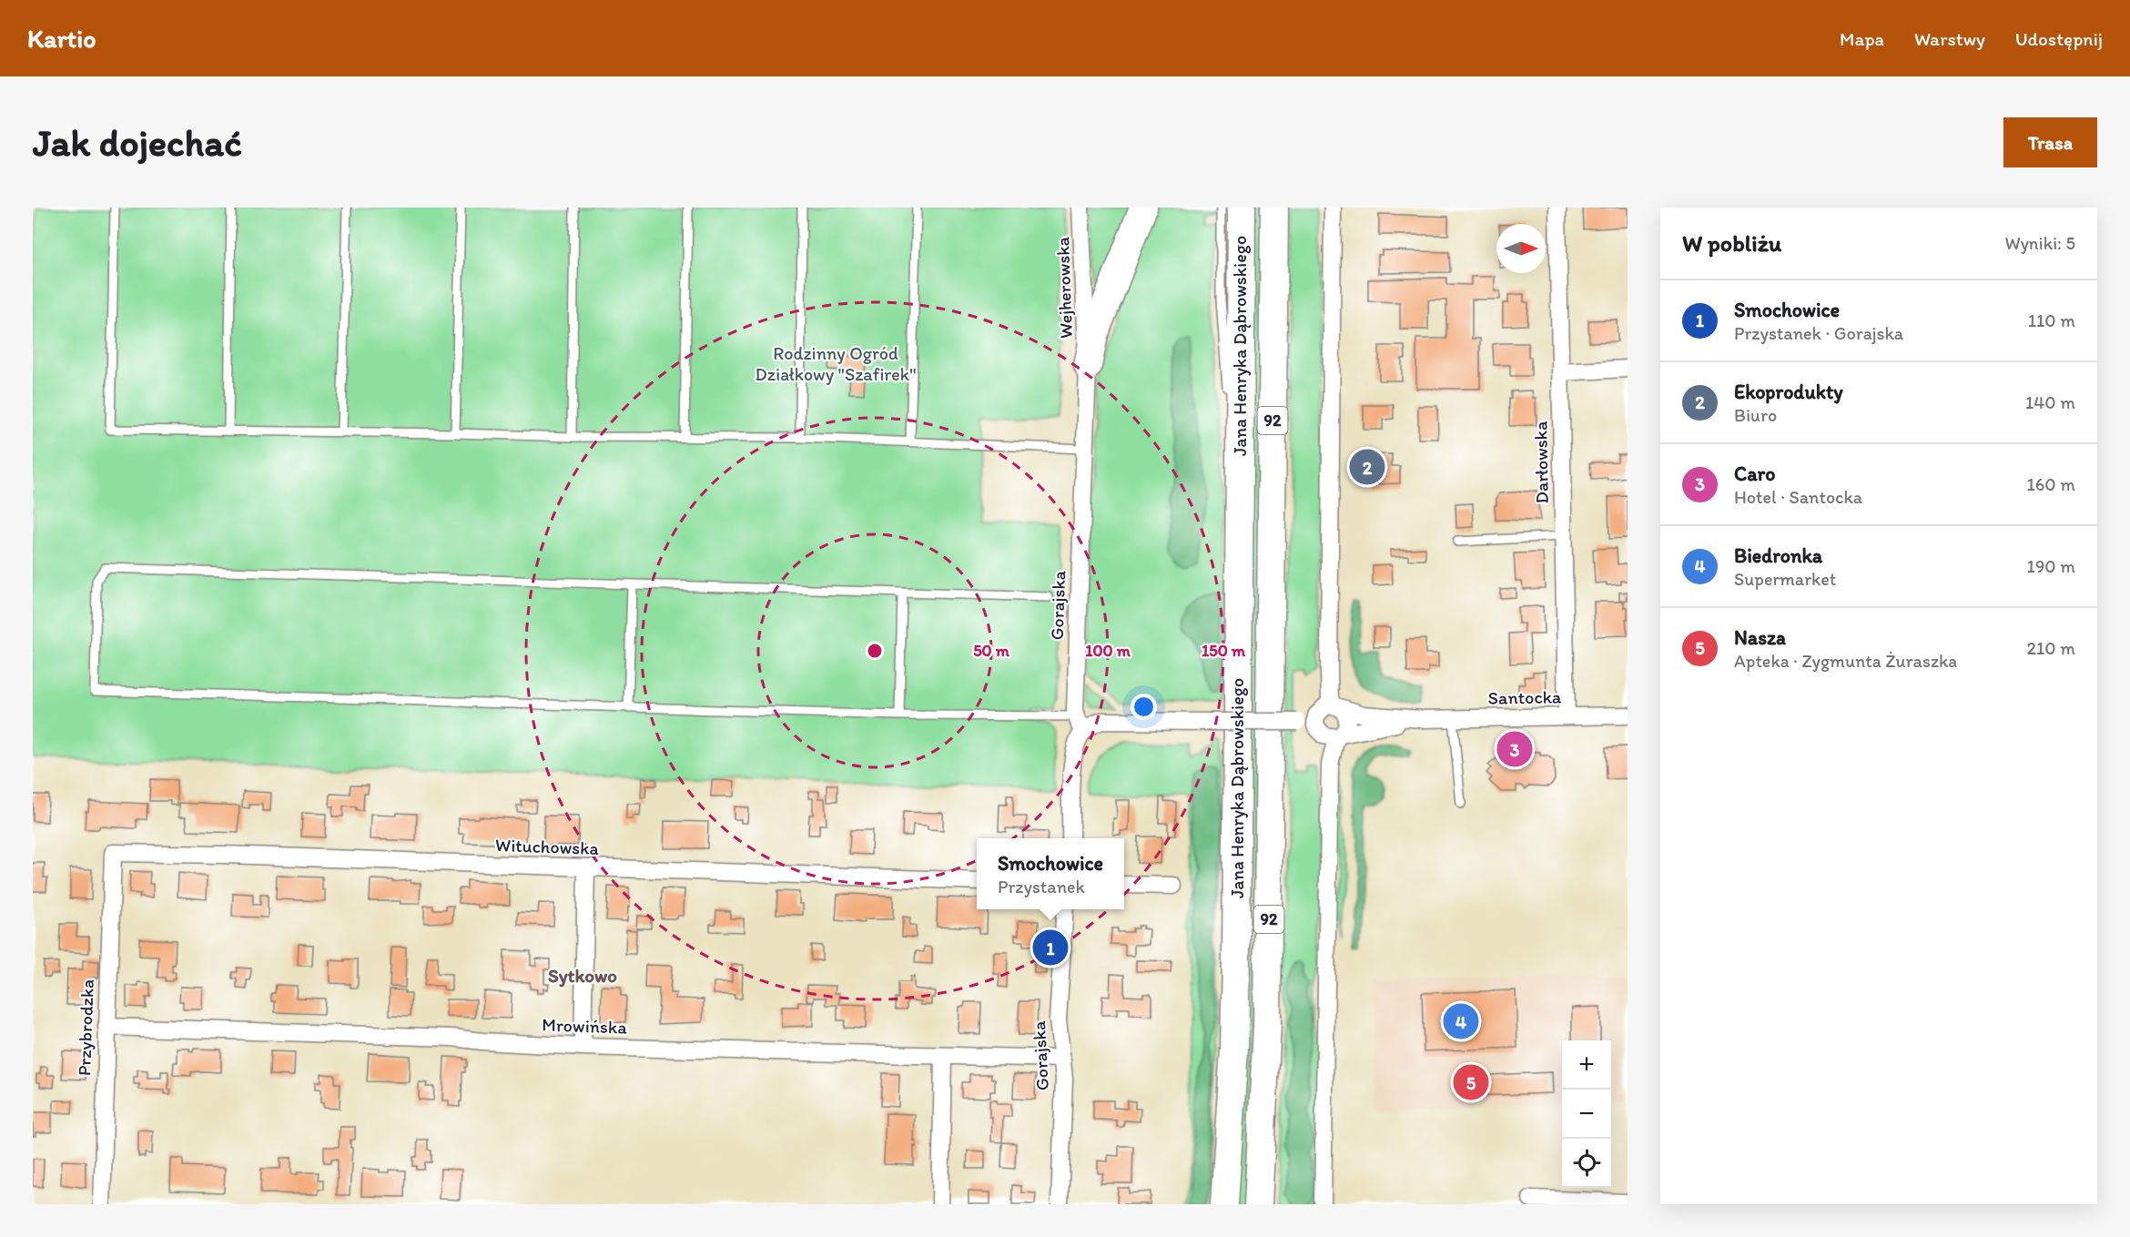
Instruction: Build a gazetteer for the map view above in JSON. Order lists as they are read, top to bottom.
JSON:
{
  "streets": {
    "main road": ["Jana Henryka Dąbrowskiego", "92"],
    "street": [
      "Wejherowska",
      "Darłowska",
      "Gorajska",
      "Santocka",
      "Wituchowska",
      "Mrowińska",
      "Przybrodzka"
    ]
  },
  "crossings": [
    ["Wejherowska", "Gorajska"],
    ["Darłowska", "Santocka"],
    ["Gorajska", "Mrowińska"],
    ["Wituchowska", "Przybrodzka"],
    ["Mrowińska", "Przybrodzka"]
  ],
  "districts": ["Sytkowo"],
  "parks": ["Rodzinny Ogród Działkowy \"Szafirek\""],
  "north": "right",
  "page": {
    "header": "Kartio",
    "nav": ["Mapa", "Warstwy", "Udostępnij"],
    "buttons": "Trasa",
    "title": "Jak dojechać",
    "heading": ["W pobliżu", "Wyniki: 5"],
    "list": [
      {
        "mark": "1",
        "name": "Smochowice",
        "note": "Przystanek · Gorajska",
        "value": "110 m"
      },
      {
        "mark": "2",
        "name": "Ekoprodukty",
        "note": "Biuro",
        "value": "140 m"
      },
      {
        "mark": "3",
        "name": "Caro",
        "note": "Hotel · Santocka",
        "value": "160 m"
      },
      {
        "mark": "4",
        "name": "Biedronka",
        "note": "Supermarket",
        "value": "190 m"
      },
      {
        "mark": "5",
        "name": "Nasza",
        "note": "Apteka · Zygmunta Żuraszka",
        "value": "210 m"
      }
    ],
    "pins": [
      "2",
      "3",
      "1",
      "4",
      "5"
    ],
    "popup": ["Smochowice", "Przystanek"],
    "map_buttons": ["+", "−"]
  },
  "rings": ["50 m", "100 m", "150 m"]
}
